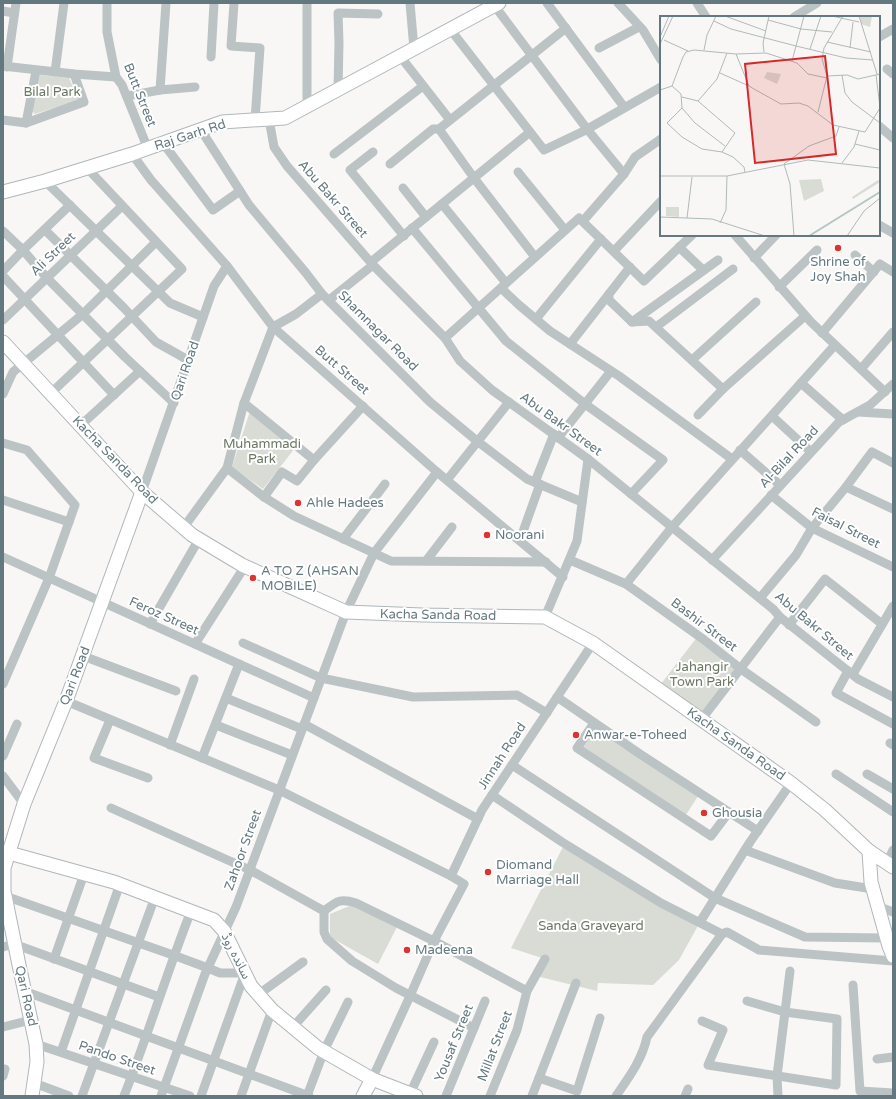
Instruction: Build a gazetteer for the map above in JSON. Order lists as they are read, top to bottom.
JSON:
{
  "streets": {
    "main road": [
      "Raj Garh Rd",
      "Qari Road",
      "Kacha Sanda Road",
      "ساندہ روڈ"
    ],
    "street": [
      "Butt Street",
      "Abu Bakr Street",
      "Ali Street",
      "Shamnagar Road",
      "Al-Bilal Road",
      "Faisal Street",
      "Feroz Street",
      "Bashir Street",
      "Jinnah Road",
      "Zahoor Street",
      "Yousaf Street",
      "Millat Street",
      "Pando Street"
    ]
  },
  "crossings": [
    ["Butt Street", "Raj Garh Rd"],
    ["Butt Street", "Qari Road"],
    ["Butt Street", "Zahoor Street"],
    ["Raj Garh Rd", "Abu Bakr Street"],
    ["Raj Garh Rd", "Shamnagar Road"],
    ["Abu Bakr Street", "Al-Bilal Road"],
    ["Qari Road", "Kacha Sanda Road"],
    ["Qari Road", "Feroz Street"],
    ["Qari Road", "ساندہ روڈ"],
    ["Qari Road", "Pando Street"],
    ["Al-Bilal Road", "Faisal Street"],
    ["Kacha Sanda Road", "Jinnah Road"],
    ["Kacha Sanda Road", "Zahoor Street"],
    ["Feroz Street", "Zahoor Street"],
    ["Zahoor Street", "ساندہ روڈ"],
    ["Zahoor Street", "Pando Street"]
  ],
  "parks": [
    "Bilal Park",
    "Muhammadi Park",
    "Jahangir Town Park",
    "Sanda Graveyard"
  ],
  "places": [
    "Shrine of Joy Shah",
    "Ahle Hadees",
    "Noorani",
    "A TO Z (AHSAN MOBILE)",
    "Anwar-e-Toheed",
    "Ghousia",
    "Diomand Marriage Hall",
    "Madeena"
  ]
}
